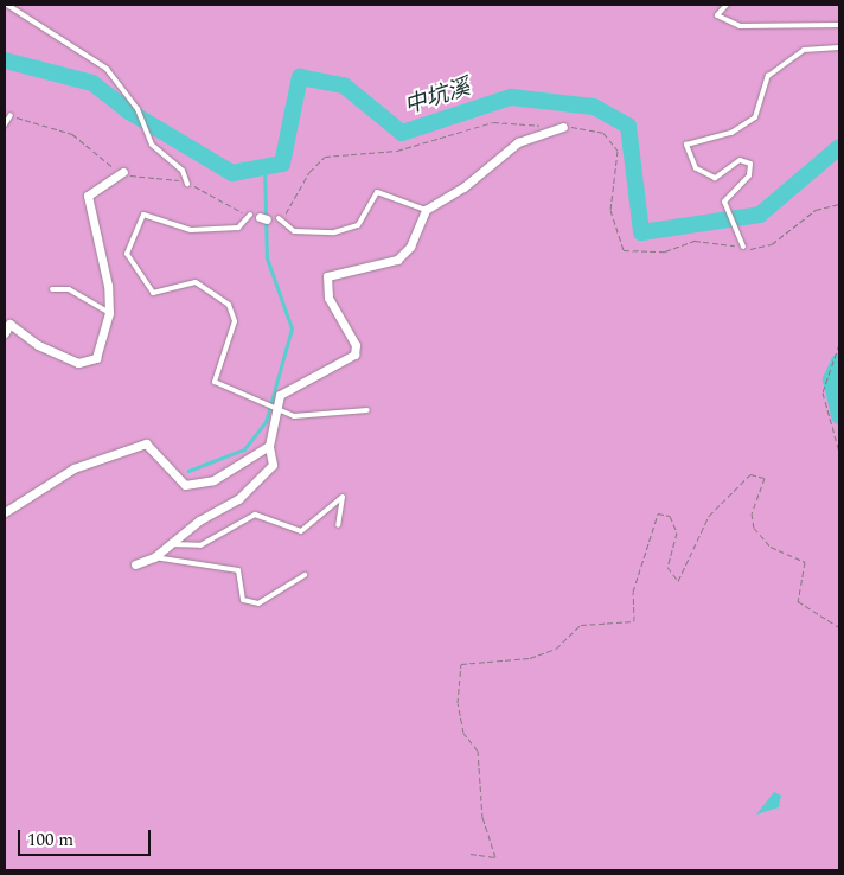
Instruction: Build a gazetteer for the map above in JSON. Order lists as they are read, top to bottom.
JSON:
{
  "water": ["中坑溪"],
  "scale_bar": "100 m"
}
